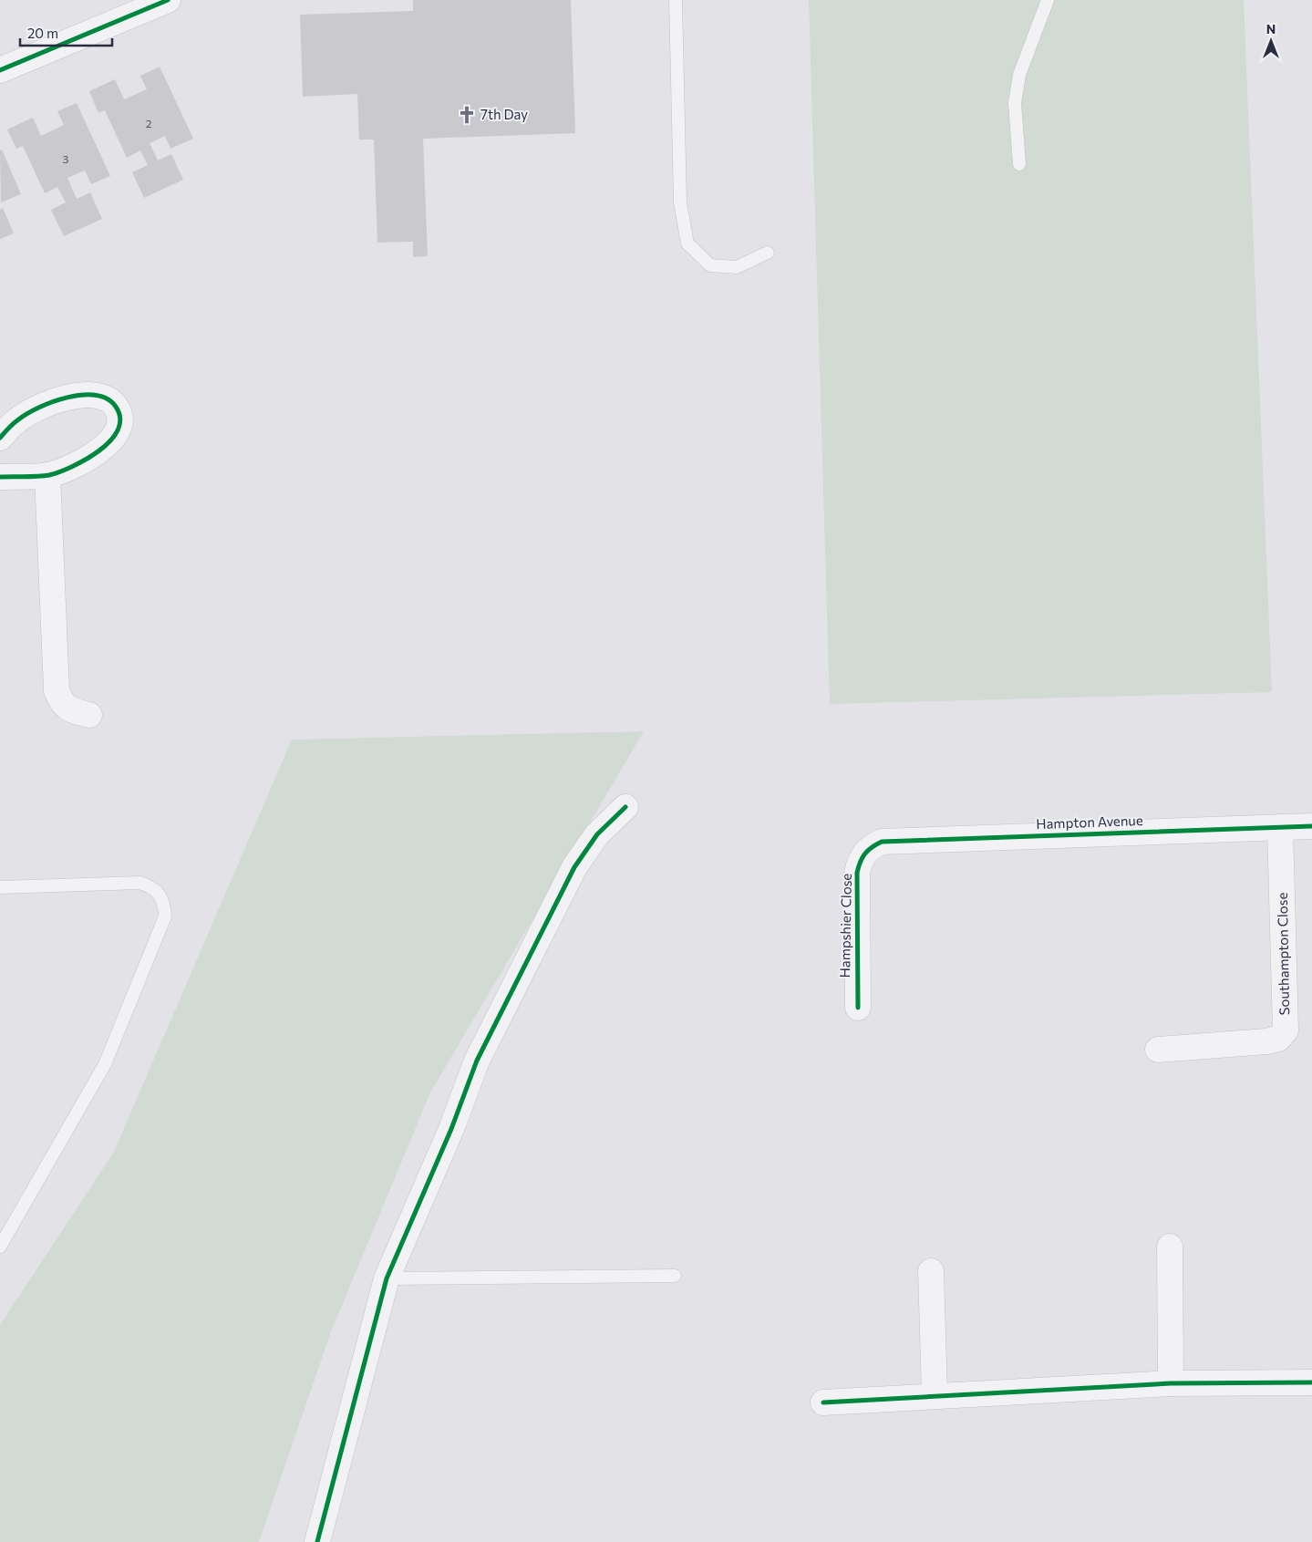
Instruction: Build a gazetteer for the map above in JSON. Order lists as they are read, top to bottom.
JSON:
{
  "streets": {
    "street": ["Hampton Avenue", "Hampshier Close", "Southampton Close"]
  },
  "crossings": [
    ["Hampton Avenue", "Hampshier Close"],
    ["Hampton Avenue", "Southampton Close"]
  ],
  "places": {
    "church": ["7th Day"]
  },
  "house_numbers": ["2", "3"],
  "scale_bar": "20 m",
  "north": "top"
}
